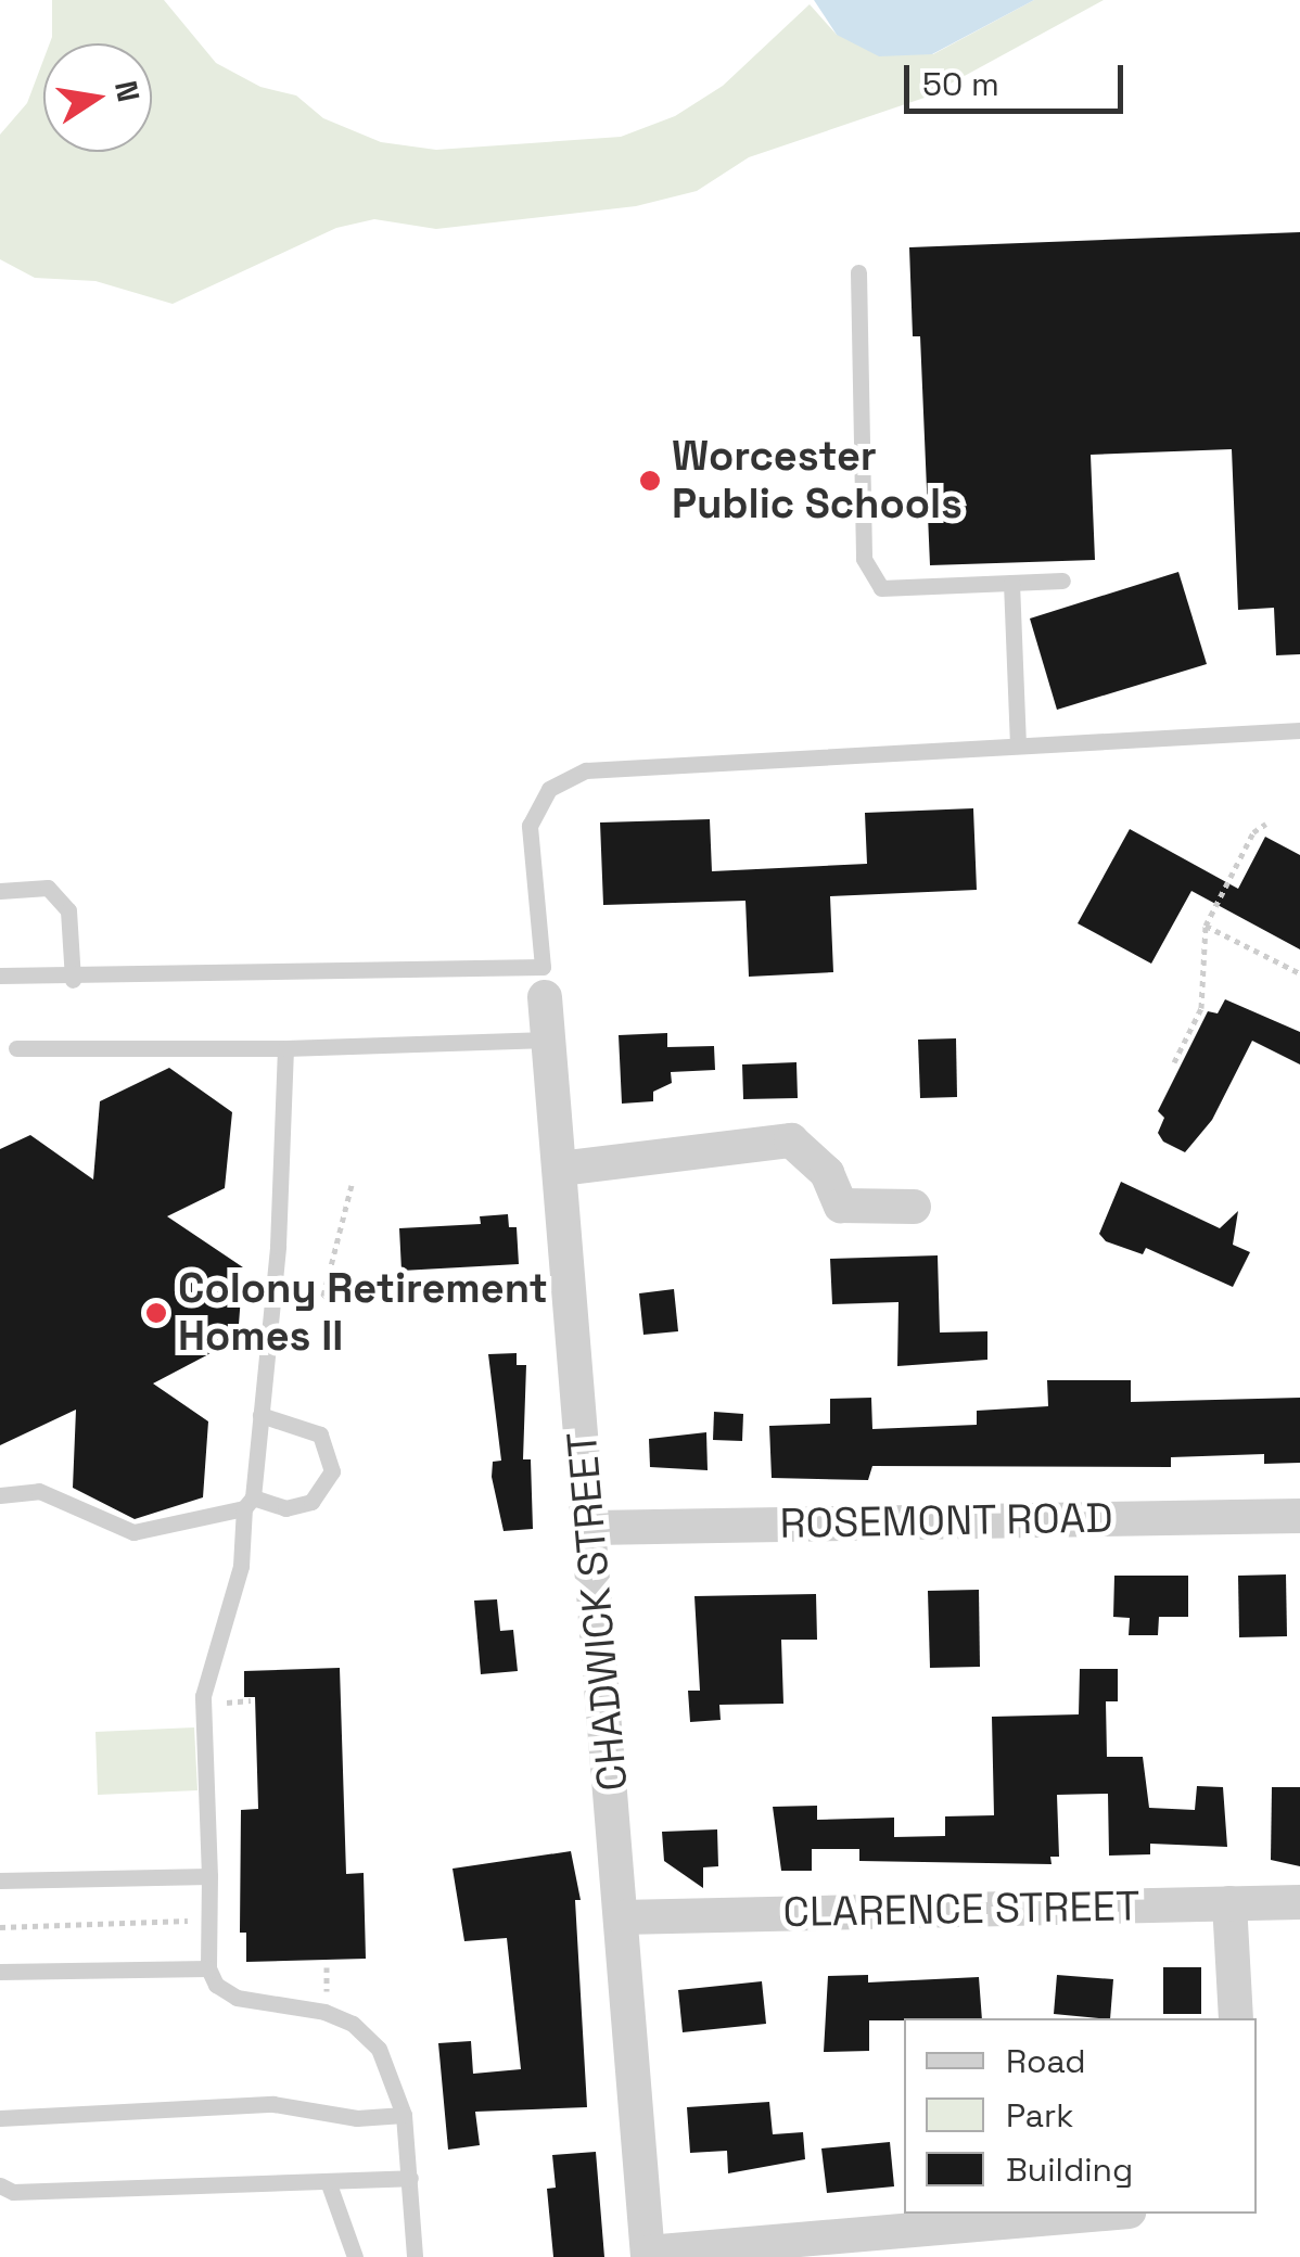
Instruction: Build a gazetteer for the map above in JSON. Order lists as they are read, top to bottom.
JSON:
{
  "streets": {
    "street": ["ROSEMONT ROAD", "CHADWICK STREET", "CLARENCE STREET"]
  },
  "crossings": [
    ["ROSEMONT ROAD", "CHADWICK STREET"],
    ["CHADWICK STREET", "CLARENCE STREET"]
  ],
  "places": ["Worcester Public Schools", "Colony Retirement Homes II"],
  "legend": ["Road", "Park", "Building"],
  "scale_bar": "50 m",
  "north": "right"
}
